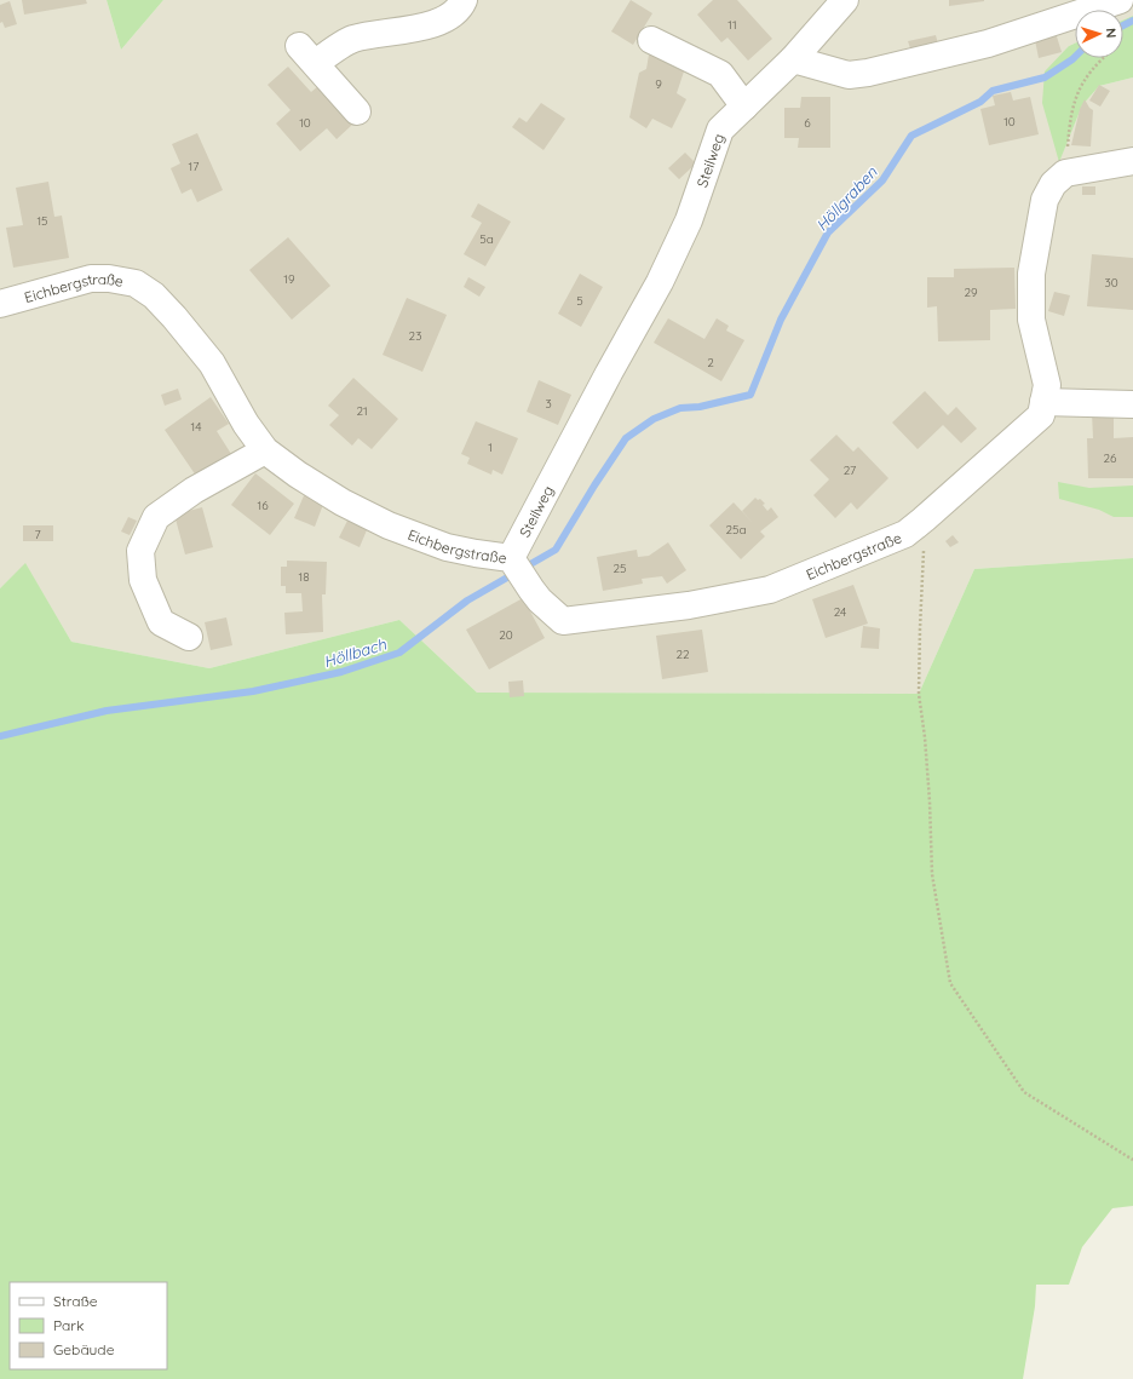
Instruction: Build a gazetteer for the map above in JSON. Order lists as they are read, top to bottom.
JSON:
{
  "streets": {
    "street": ["Steilweg", "Eichbergstraße"]
  },
  "crossings": [
    ["Steilweg", "Eichbergstraße"]
  ],
  "water": ["Höllgraben", "Höllbach"],
  "house_numbers": [
    "11",
    "9",
    "10",
    "10",
    "6",
    "17",
    "15",
    "5a",
    "19",
    "30",
    "29",
    "5",
    "23",
    "2",
    "3",
    "21",
    "14",
    "1",
    "26",
    "27",
    "16",
    "25a",
    "7",
    "25",
    "18",
    "24",
    "20",
    "22"
  ],
  "legend": ["Straße", "Park", "Gebäude"],
  "north": "right"
}
